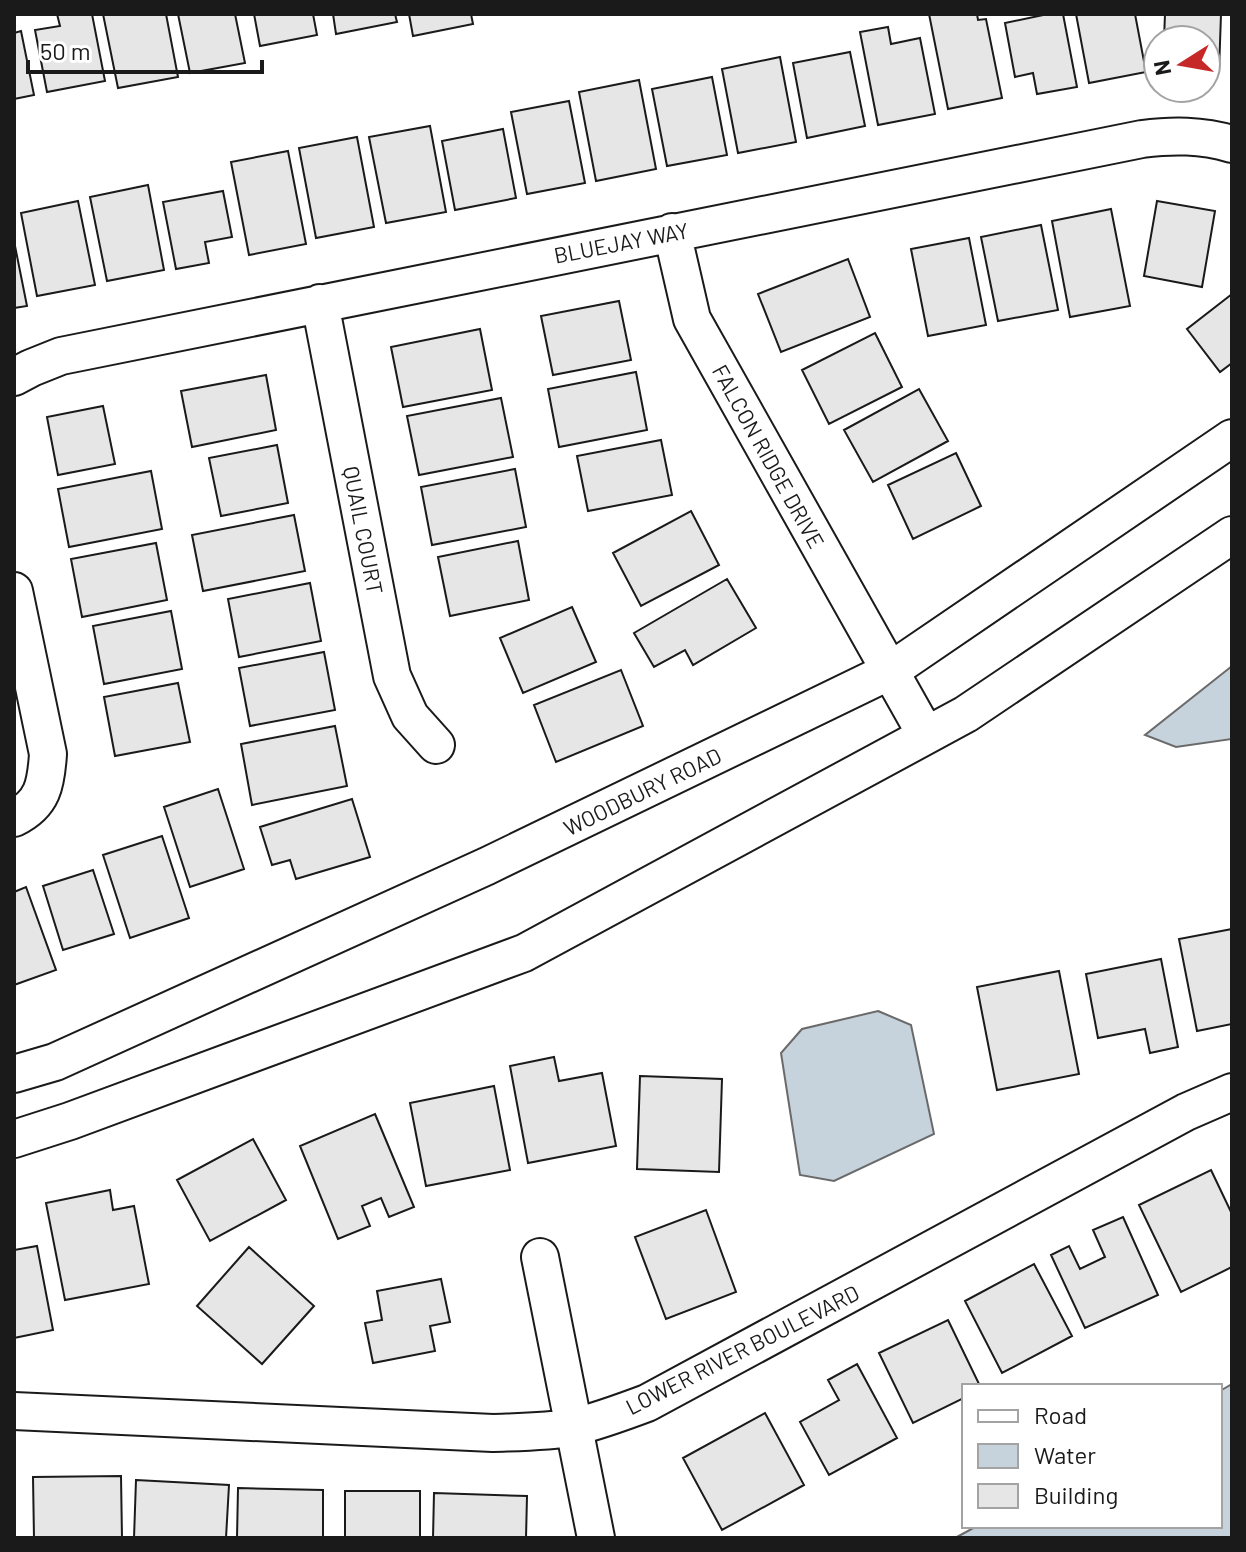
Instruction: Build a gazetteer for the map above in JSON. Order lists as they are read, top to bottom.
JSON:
{
  "streets": {
    "street": [
      "BLUEJAY WAY",
      "FALCON RIDGE DRIVE",
      "QUAIL COURT",
      "WOODBURY ROAD",
      "LOWER RIVER BOULEVARD"
    ]
  },
  "crossings": [
    ["BLUEJAY WAY", "FALCON RIDGE DRIVE"],
    ["BLUEJAY WAY", "QUAIL COURT"],
    ["FALCON RIDGE DRIVE", "WOODBURY ROAD"]
  ],
  "legend": ["Road", "Water", "Building"],
  "scale_bar": "50 m",
  "north": "left"
}
